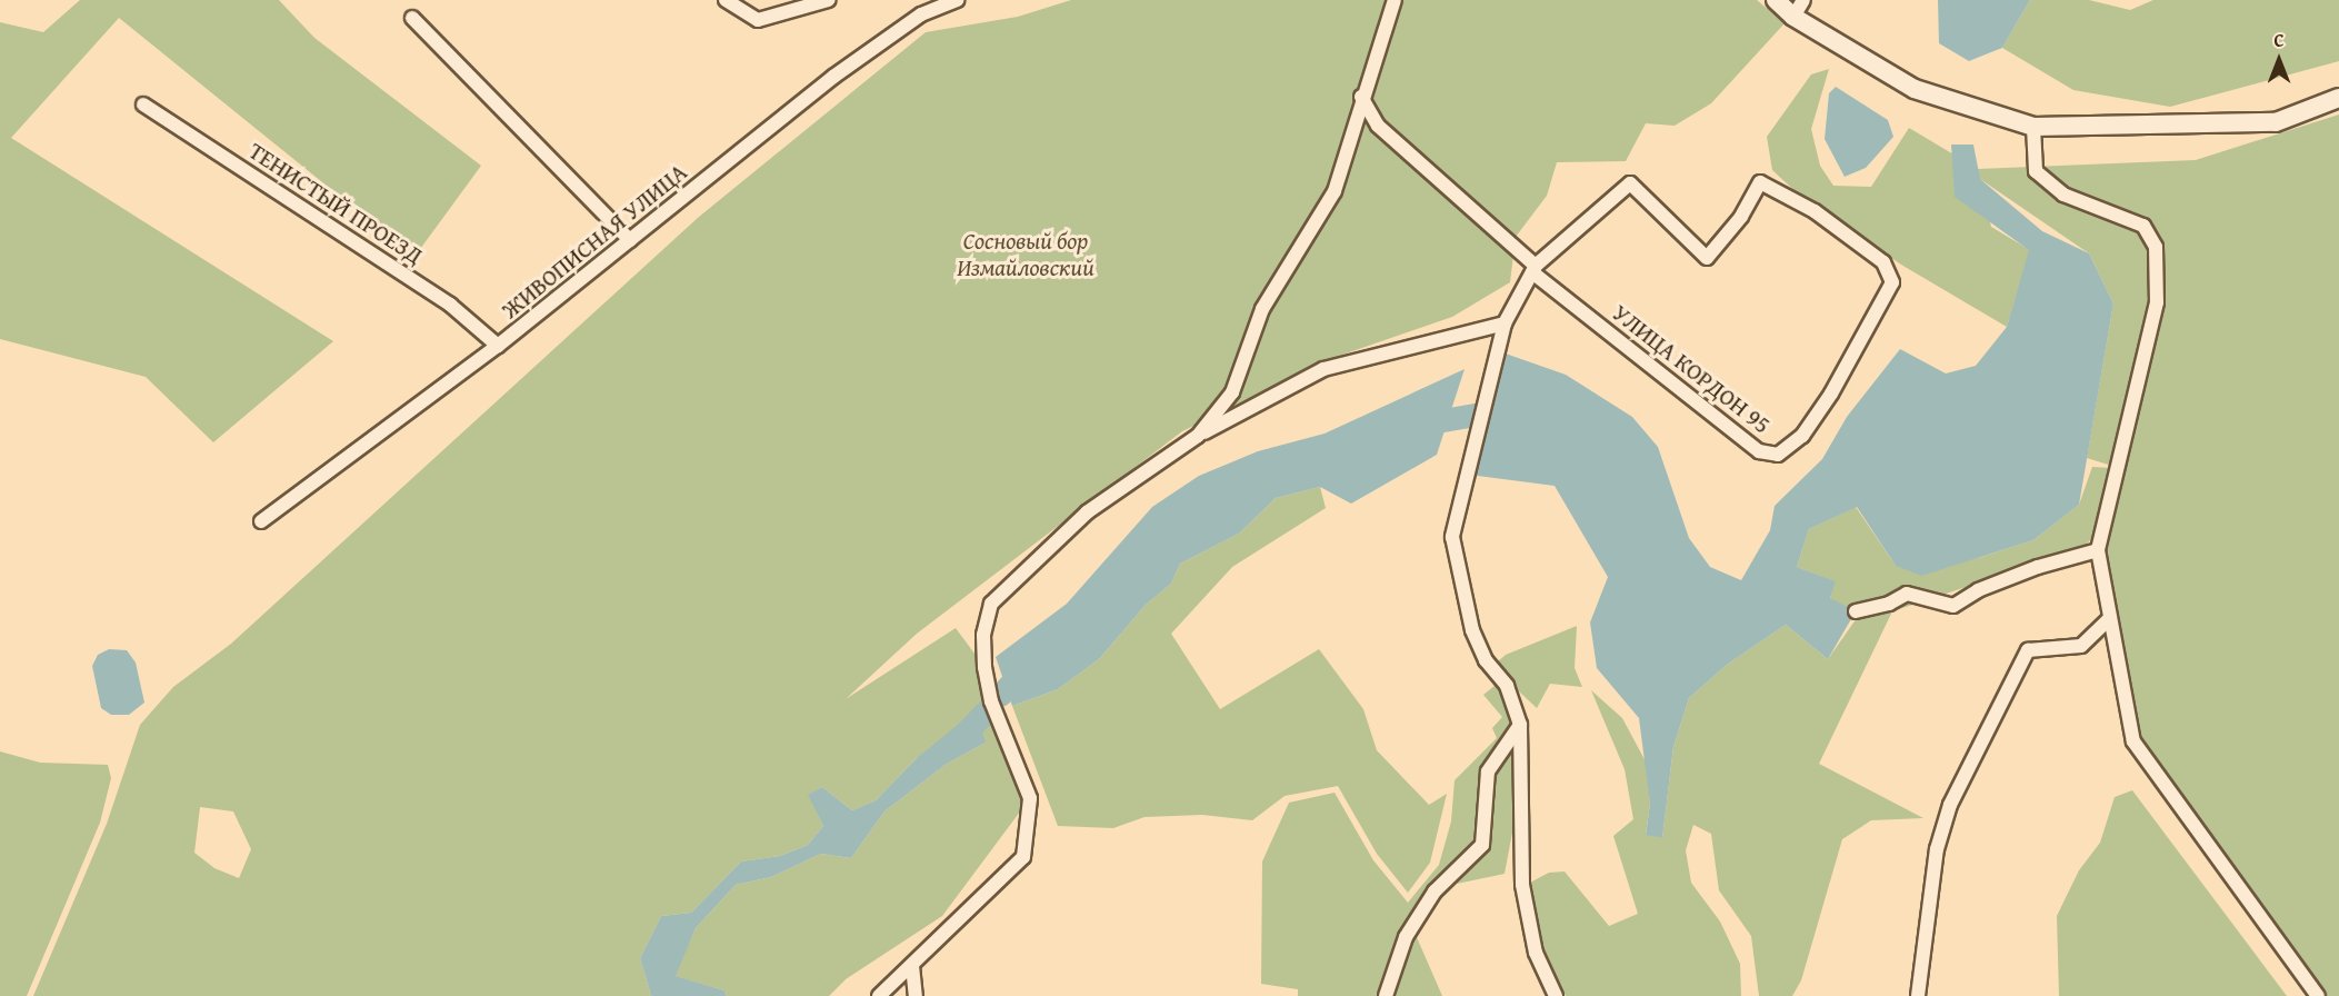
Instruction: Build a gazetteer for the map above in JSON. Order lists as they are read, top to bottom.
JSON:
{
  "streets": {
    "street": ["ТЕНИСТЫЙ ПРОЕЗД", "ЖИВОПИСНАЯ УЛИЦА", "УЛИЦА КОРДОН 95"]
  },
  "crossings": [
    ["ТЕНИСТЫЙ ПРОЕЗД", "ЖИВОПИСНАЯ УЛИЦА"]
  ],
  "parks": ["Сосновый бор Измайловский"],
  "north": "top"
}
